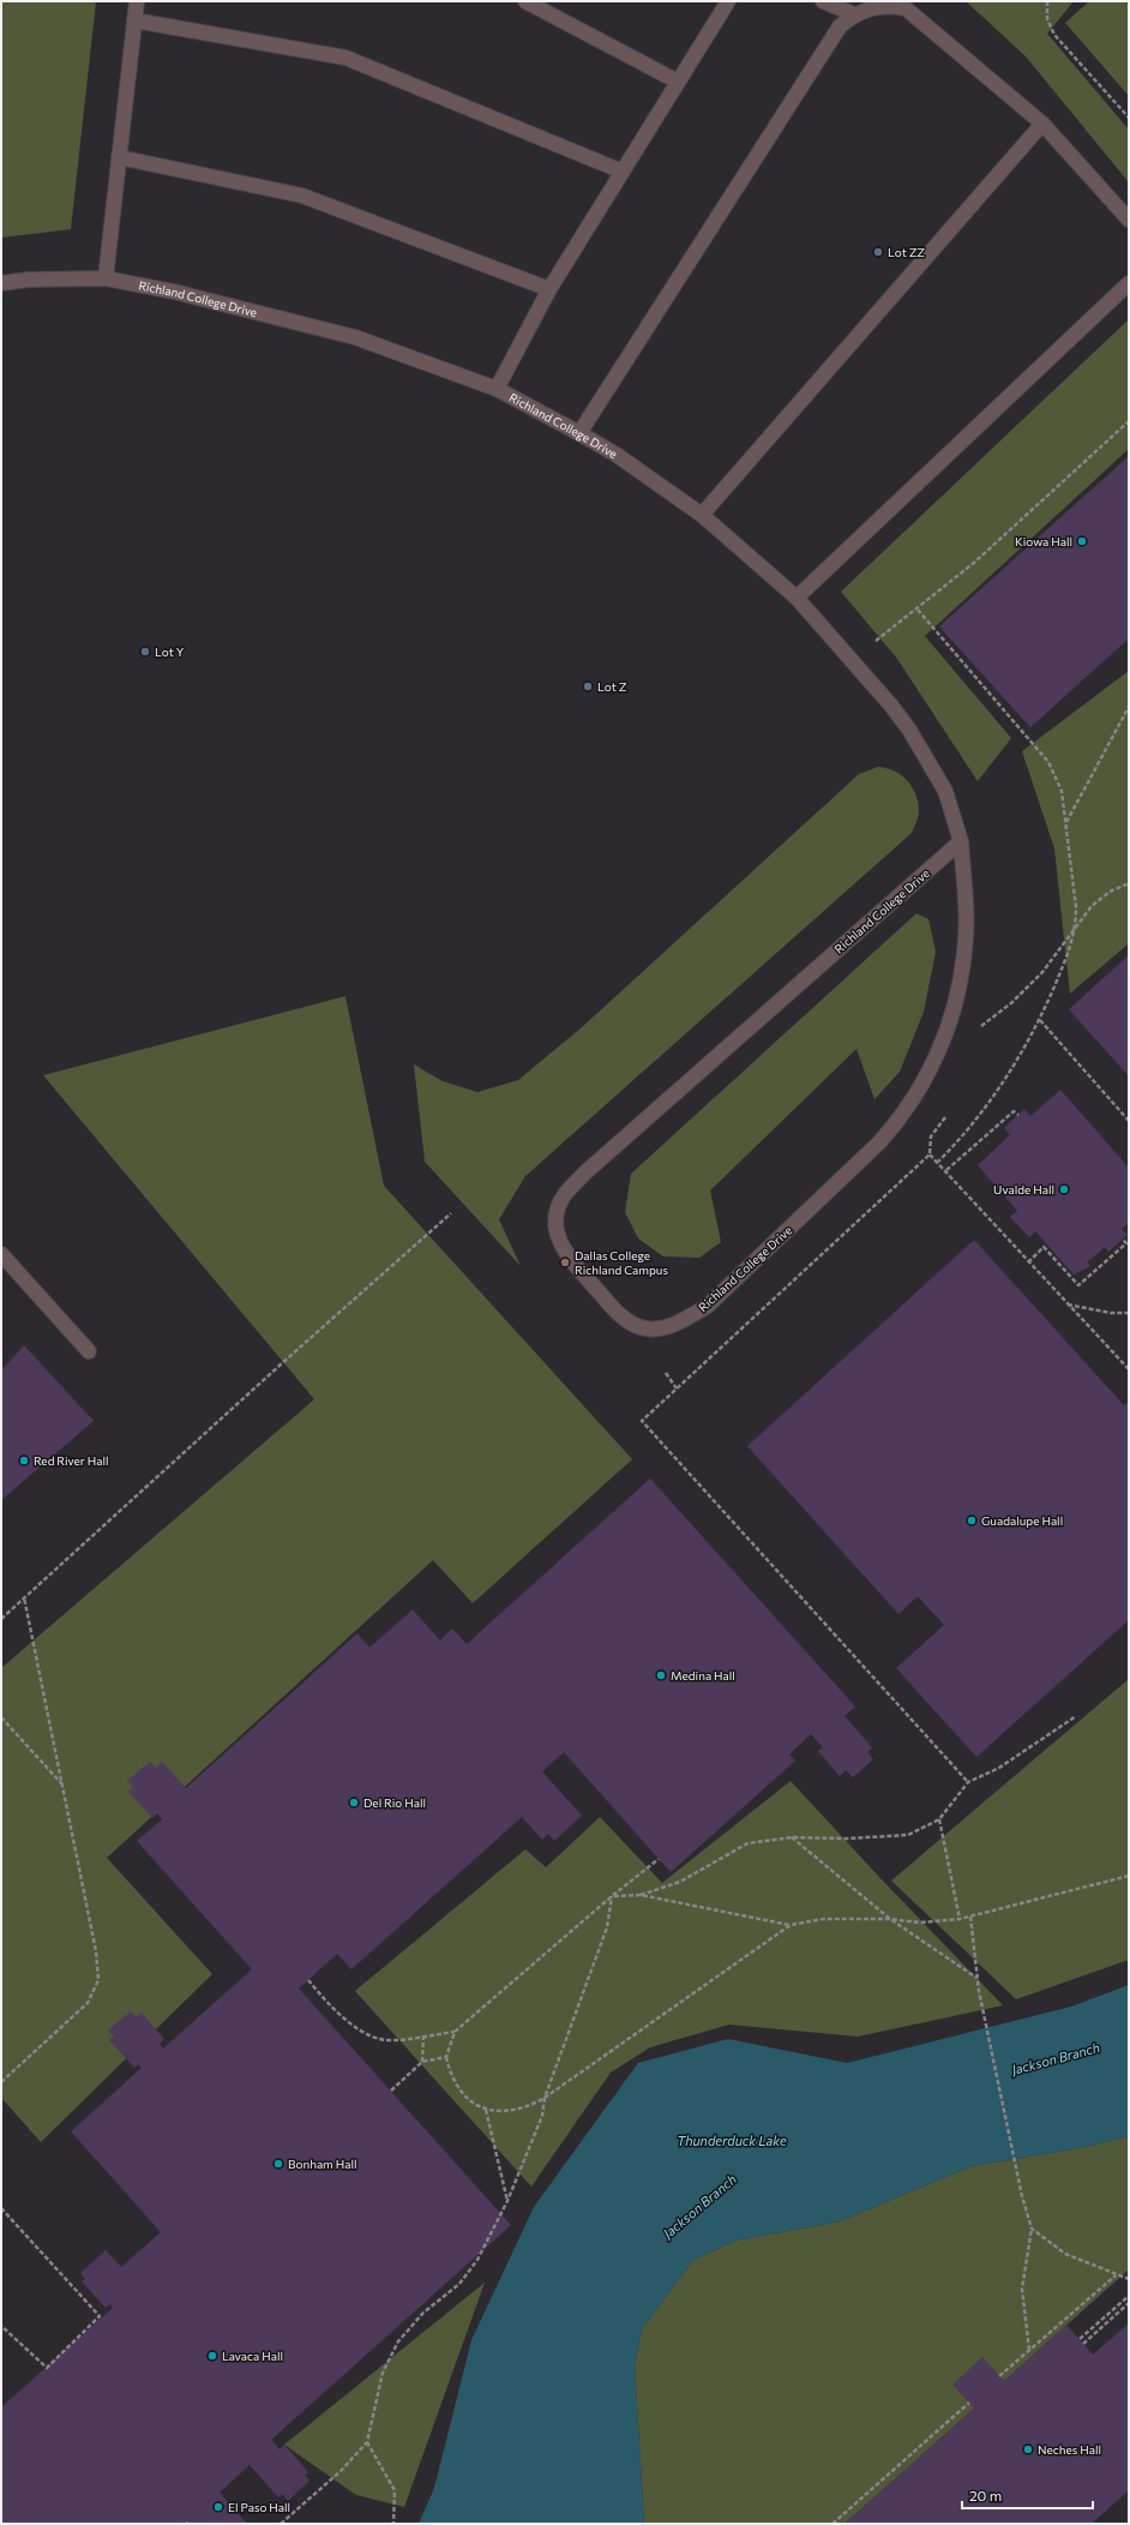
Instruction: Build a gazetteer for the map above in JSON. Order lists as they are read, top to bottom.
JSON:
{
  "streets": {
    "street": ["Richland College Drive"]
  },
  "water": ["Jackson Branch", "Thunderduck Lake"],
  "places": [
    "Lot ZZ",
    "Kiowa Hall",
    "Lot Y",
    "Lot Z",
    "Uvalde Hall",
    "Dallas College Richland Campus",
    "Red River Hall",
    "Guadalupe Hall",
    "Medina Hall",
    "Del Rio Hall",
    "Bonham Hall",
    "Lavaca Hall",
    "Neches Hall",
    "El Paso Hall"
  ],
  "scale_bar": "20 m"
}
